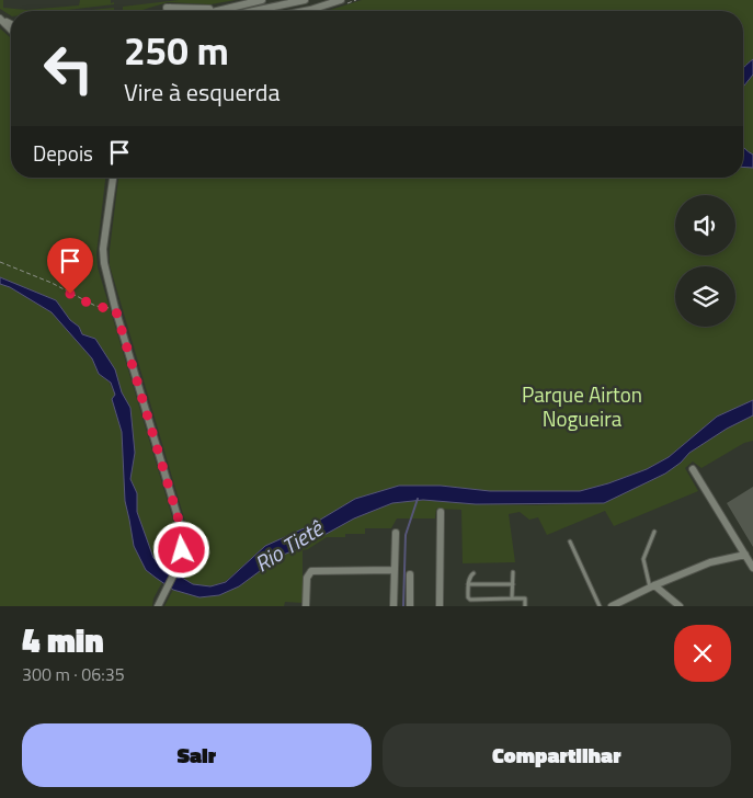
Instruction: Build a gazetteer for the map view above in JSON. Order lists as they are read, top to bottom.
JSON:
{
  "water": ["Rio Tietê"],
  "parks": ["Parque Airton Nogueira"],
  "page": {
    "turn": ["250 m", "Vire à esquerda"],
    "then": "Depois",
    "heading": ["4 min", "300 m · 06:35"],
    "buttons": ["Sair", "Compartilhar"]
  }
}
